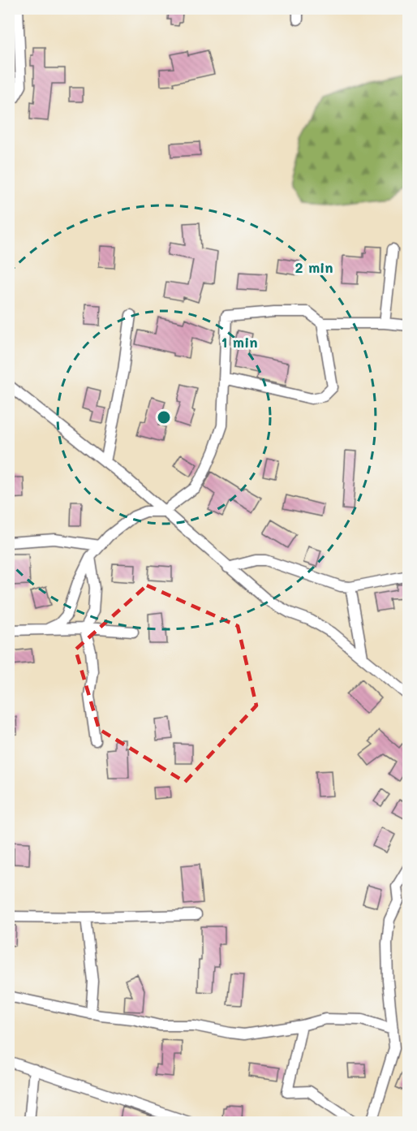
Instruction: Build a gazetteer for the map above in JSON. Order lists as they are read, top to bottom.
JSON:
{
  "rings": ["2 min", "1 min"]
}
